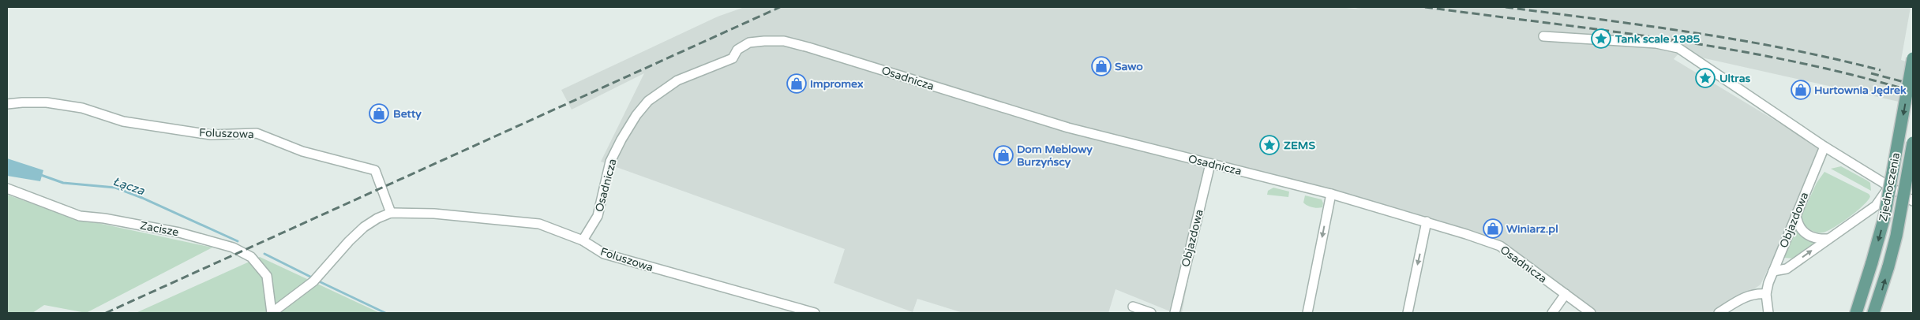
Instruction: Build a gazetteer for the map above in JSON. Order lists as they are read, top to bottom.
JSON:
{
  "streets": {
    "main road": ["Zjednoczenia"],
    "street": [
      "Osadnicza",
      "Foluszowa",
      "Objazdowa",
      "Zacisze"
    ]
  },
  "crossings": [
    ["Osadnicza", "Foluszowa"],
    ["Osadnicza", "Objazdowa"],
    ["Foluszowa", "Zacisze"]
  ],
  "water": ["Łącza"],
  "places": {
    "place": ["Tank scale 1985", "Ultras", "ZEMS"],
    "shop": [
      "Sawo",
      "Impromex",
      "Hurtownia Jędrek",
      "Betty",
      "Dom Meblowy Burzyńscy",
      "Winiarz.pl"
    ]
  }
}
